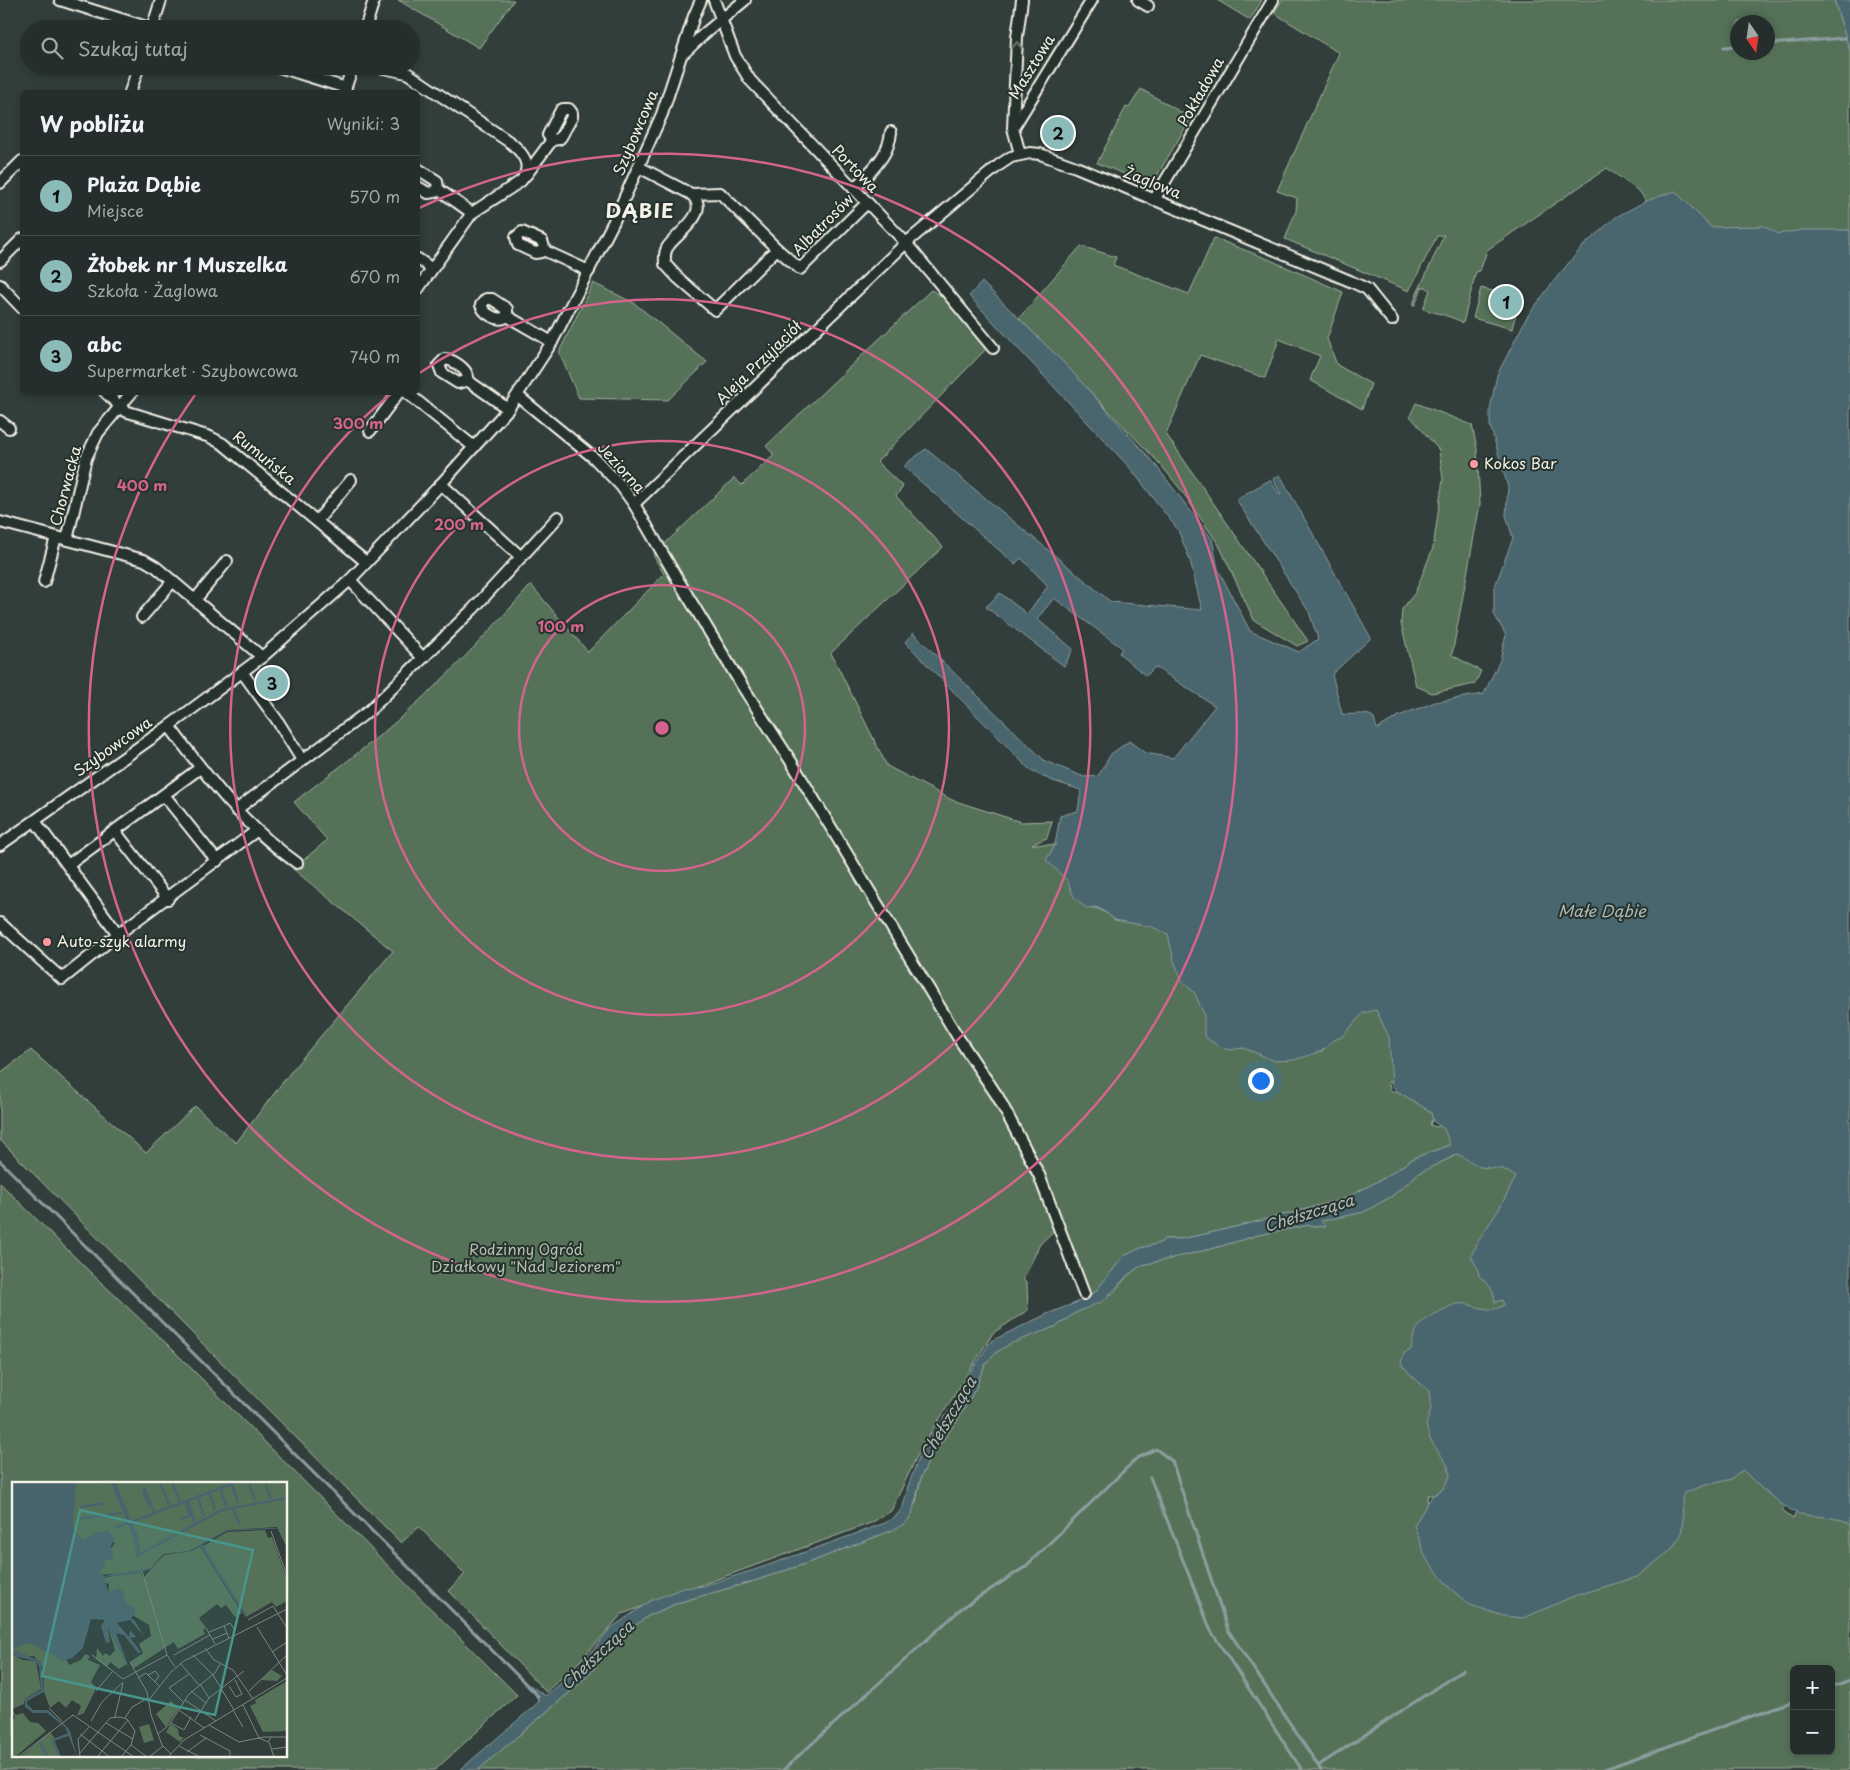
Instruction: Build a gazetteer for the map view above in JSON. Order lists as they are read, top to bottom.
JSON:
{
  "streets": {
    "street": [
      "Masztowa",
      "Pokładowa",
      "Szybowcowa",
      "Portowa",
      "Żaglowa",
      "Albatrosów",
      "Aleja Przyjaciół",
      "Rumuńska",
      "Jeziorna",
      "Chorwacka"
    ]
  },
  "crossings": [
    ["Pokładowa", "Żaglowa"],
    ["Szybowcowa", "Portowa"],
    ["Szybowcowa", "Albatrosów"],
    ["Szybowcowa", "Rumuńska"],
    ["Szybowcowa", "Jeziorna"],
    ["Portowa", "Albatrosów"],
    ["Portowa", "Aleja Przyjaciół"],
    ["Aleja Przyjaciół", "Jeziorna"],
    ["Rumuńska", "Chorwacka"]
  ],
  "districts": ["DĄBIE"],
  "water": ["Małe Dąbie", "Chełszcząca"],
  "parks": ["Rodzinny Ogród Działkowy \"Nad Jeziorem\""],
  "places": ["Kokos Bar", "Auto-szyk alarmy"],
  "north": "bottom",
  "page": {
    "search": "Szukaj tutaj",
    "heading": ["W pobliżu", "Wyniki: 3"],
    "pins": ["2", "1", "3"],
    "list": [
      {
        "mark": "1",
        "name": "Plaża Dąbie",
        "note": "Miejsce",
        "value": "570 m"
      },
      {
        "mark": "2",
        "name": "Żłobek nr 1 Muszelka",
        "note": "Szkoła · Żaglowa",
        "value": "670 m"
      },
      {
        "mark": "3",
        "name": "abc",
        "note": "Supermarket · Szybowcowa",
        "value": "740 m"
      }
    ],
    "map_buttons": ["+", "−"]
  },
  "rings": [
    "300 m",
    "400 m",
    "200 m",
    "100 m"
  ]
}
